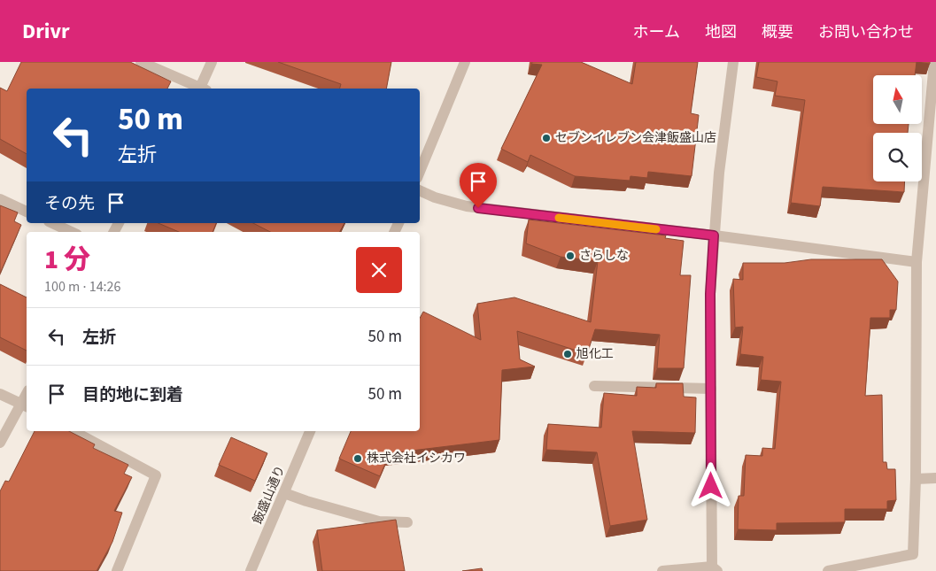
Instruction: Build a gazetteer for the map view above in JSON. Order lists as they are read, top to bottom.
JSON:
{
  "streets": {
    "street": ["飯盛山通り"]
  },
  "places": [
    "セブンイレブン会津飯盛山店",
    "さらしな",
    "旭化工",
    "株式会社イシカワ"
  ],
  "north": "top",
  "page": {
    "header": "Drivr",
    "nav": [
      "ホーム",
      "地図",
      "概要",
      "お問い合わせ"
    ],
    "turn": ["50 m", "左折"],
    "then": "その先",
    "heading": ["1 分", "100 m · 14:26"],
    "list": [
      {
        "name": "左折",
        "value": "50 m"
      },
      {
        "name": "目的地に到着",
        "value": "50 m"
      }
    ]
  }
}
